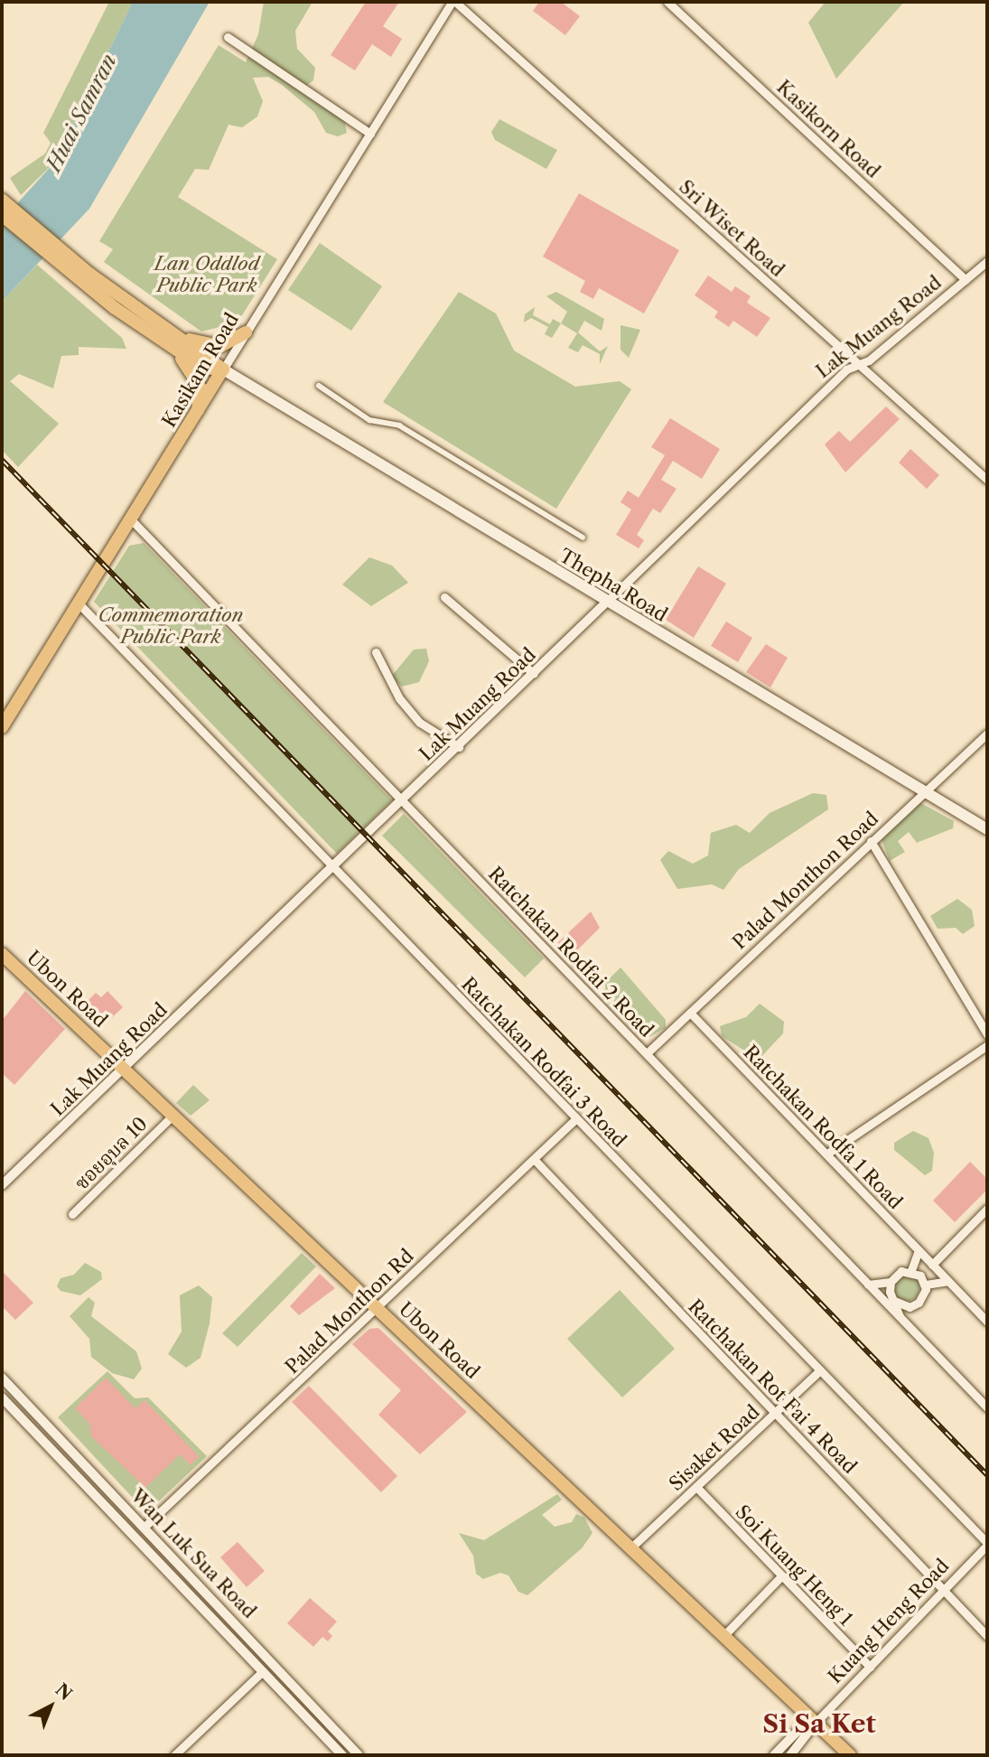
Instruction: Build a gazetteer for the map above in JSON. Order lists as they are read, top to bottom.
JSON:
{
  "streets": {
    "main road": ["Kasikam Road", "Thepha Road", "Ubon Road"],
    "street": [
      "Kasikorn Road",
      "Sri Wiset Road",
      "Lak Muang Road",
      "Palad Monthon Road",
      "Ratchakan Rodfai 2 Road",
      "Ratchakan Rodfai 3 Road",
      "Ratchakan Rodfa 1 Road",
      "ซอยอุบล 10",
      "Palad Monthon Rd",
      "Ratchakan Rot Fai 4 Road",
      "Sisaket Road",
      "Wan Luk Sua Road",
      "Soi Kuang Heng 1",
      "Kuang Heng Road"
    ]
  },
  "crossings": [
    ["Kasikorn Road", "Lak Muang Road"],
    ["Sri Wiset Road", "Lak Muang Road"],
    ["Sri Wiset Road", "Kasikam Road"],
    ["Lak Muang Road", "Thepha Road"],
    ["Lak Muang Road", "Ratchakan Rodfai 2 Road"],
    ["Lak Muang Road", "Ubon Road"],
    ["Lak Muang Road", "Ratchakan Rodfai 3 Road"],
    ["Kasikam Road", "Thepha Road"],
    ["Kasikam Road", "Ratchakan Rodfai 2 Road"],
    ["Kasikam Road", "Ratchakan Rodfai 3 Road"],
    ["Thepha Road", "Palad Monthon Road"],
    ["Palad Monthon Road", "Ratchakan Rodfai 2 Road"],
    ["Palad Monthon Road", "Ratchakan Rodfa 1 Road"],
    ["Ubon Road", "ซอยอุบล 10"],
    ["Ubon Road", "Palad Monthon Rd"],
    ["Ubon Road", "Sisaket Road"],
    ["Ubon Road", "Kuang Heng Road"],
    ["Ratchakan Rodfai 3 Road", "Palad Monthon Rd"],
    ["Ratchakan Rodfai 3 Road", "Sisaket Road"],
    ["Ratchakan Rodfai 3 Road", "Kuang Heng Road"],
    ["Palad Monthon Rd", "Ratchakan Rot Fai 4 Road"],
    ["Palad Monthon Rd", "Wan Luk Sua Road"],
    ["Ratchakan Rot Fai 4 Road", "Sisaket Road"],
    ["Ratchakan Rot Fai 4 Road", "Kuang Heng Road"],
    ["Sisaket Road", "Soi Kuang Heng 1"],
    ["Soi Kuang Heng 1", "Kuang Heng Road"]
  ],
  "districts": ["Si Sa Ket"],
  "water": ["Huai Samran"],
  "parks": ["Lan Oddlod Public Park", "Commemoration Public Park"],
  "north": "top right"
}
